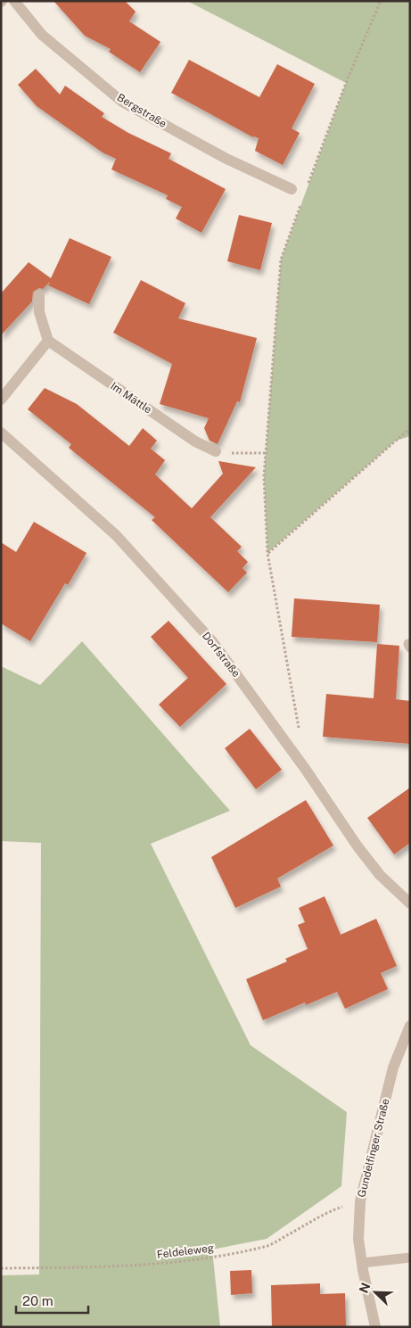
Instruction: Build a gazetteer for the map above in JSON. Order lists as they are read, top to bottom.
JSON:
{
  "streets": {
    "street": [
      "Bergstraße",
      "Im Mättle",
      "Dorfstraße",
      "Gundelfinger Straße"
    ],
    "path": ["Feldeleweg"]
  },
  "crossings": [
    ["Gundelfinger Straße", "Feldeleweg"]
  ],
  "scale_bar": "20 m",
  "north": "top left"
}
